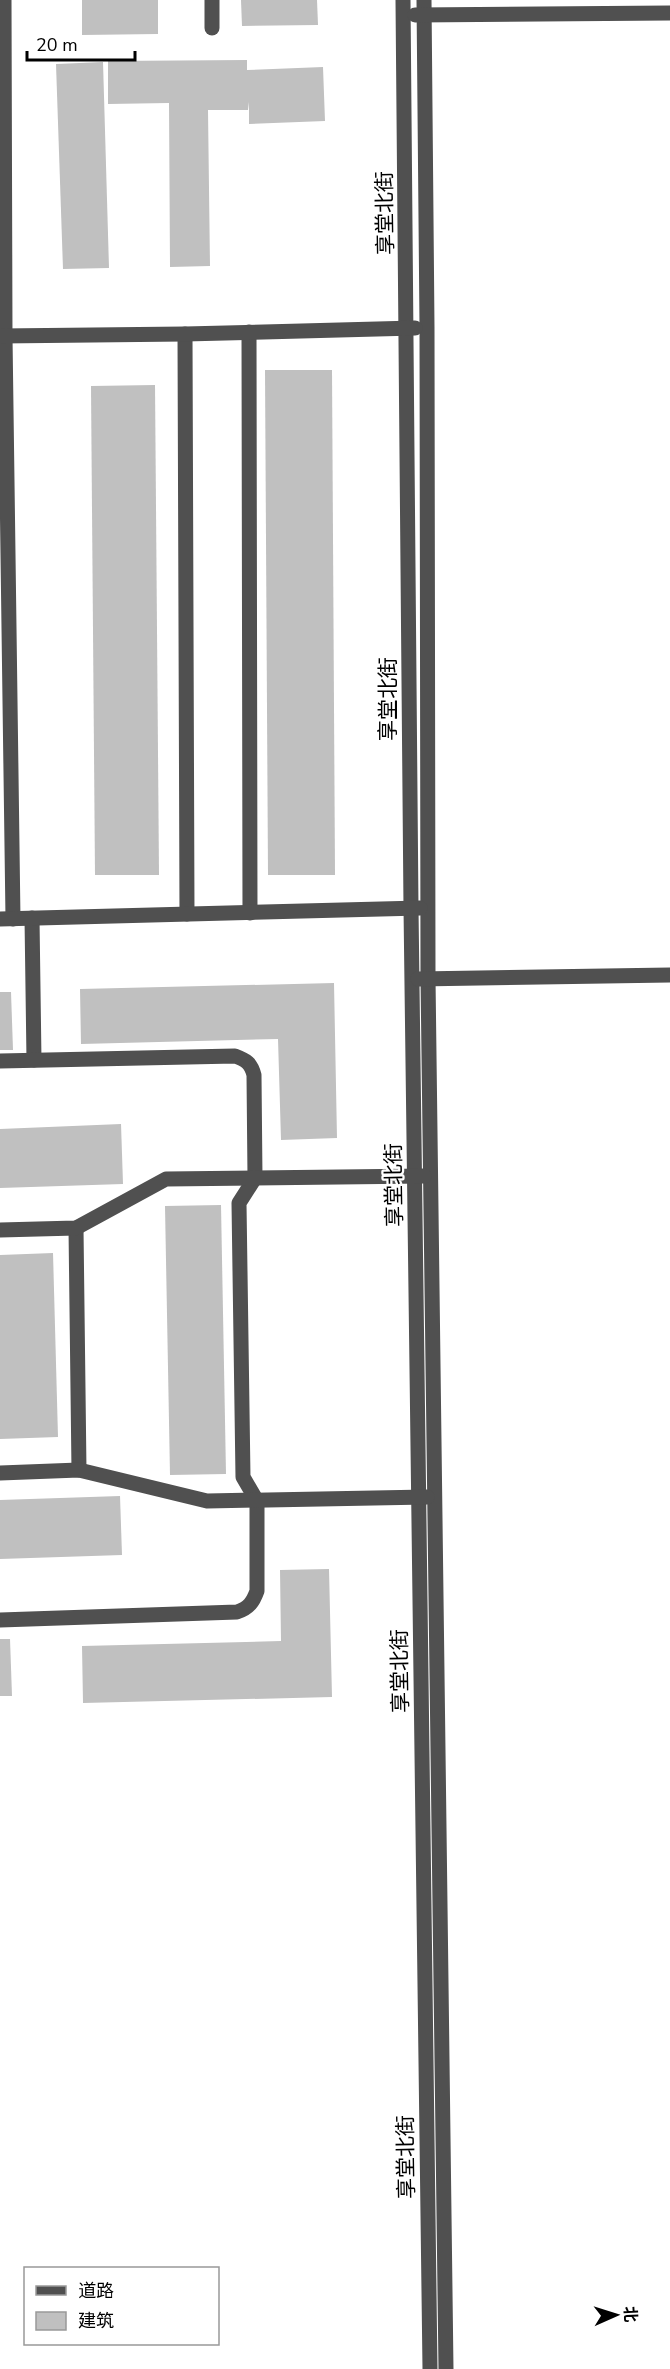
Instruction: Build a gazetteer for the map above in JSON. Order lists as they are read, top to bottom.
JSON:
{
  "streets": {
    "street": ["享堂北街"]
  },
  "legend": ["道路", "建筑"],
  "scale_bar": "20 m",
  "north": "right"
}
